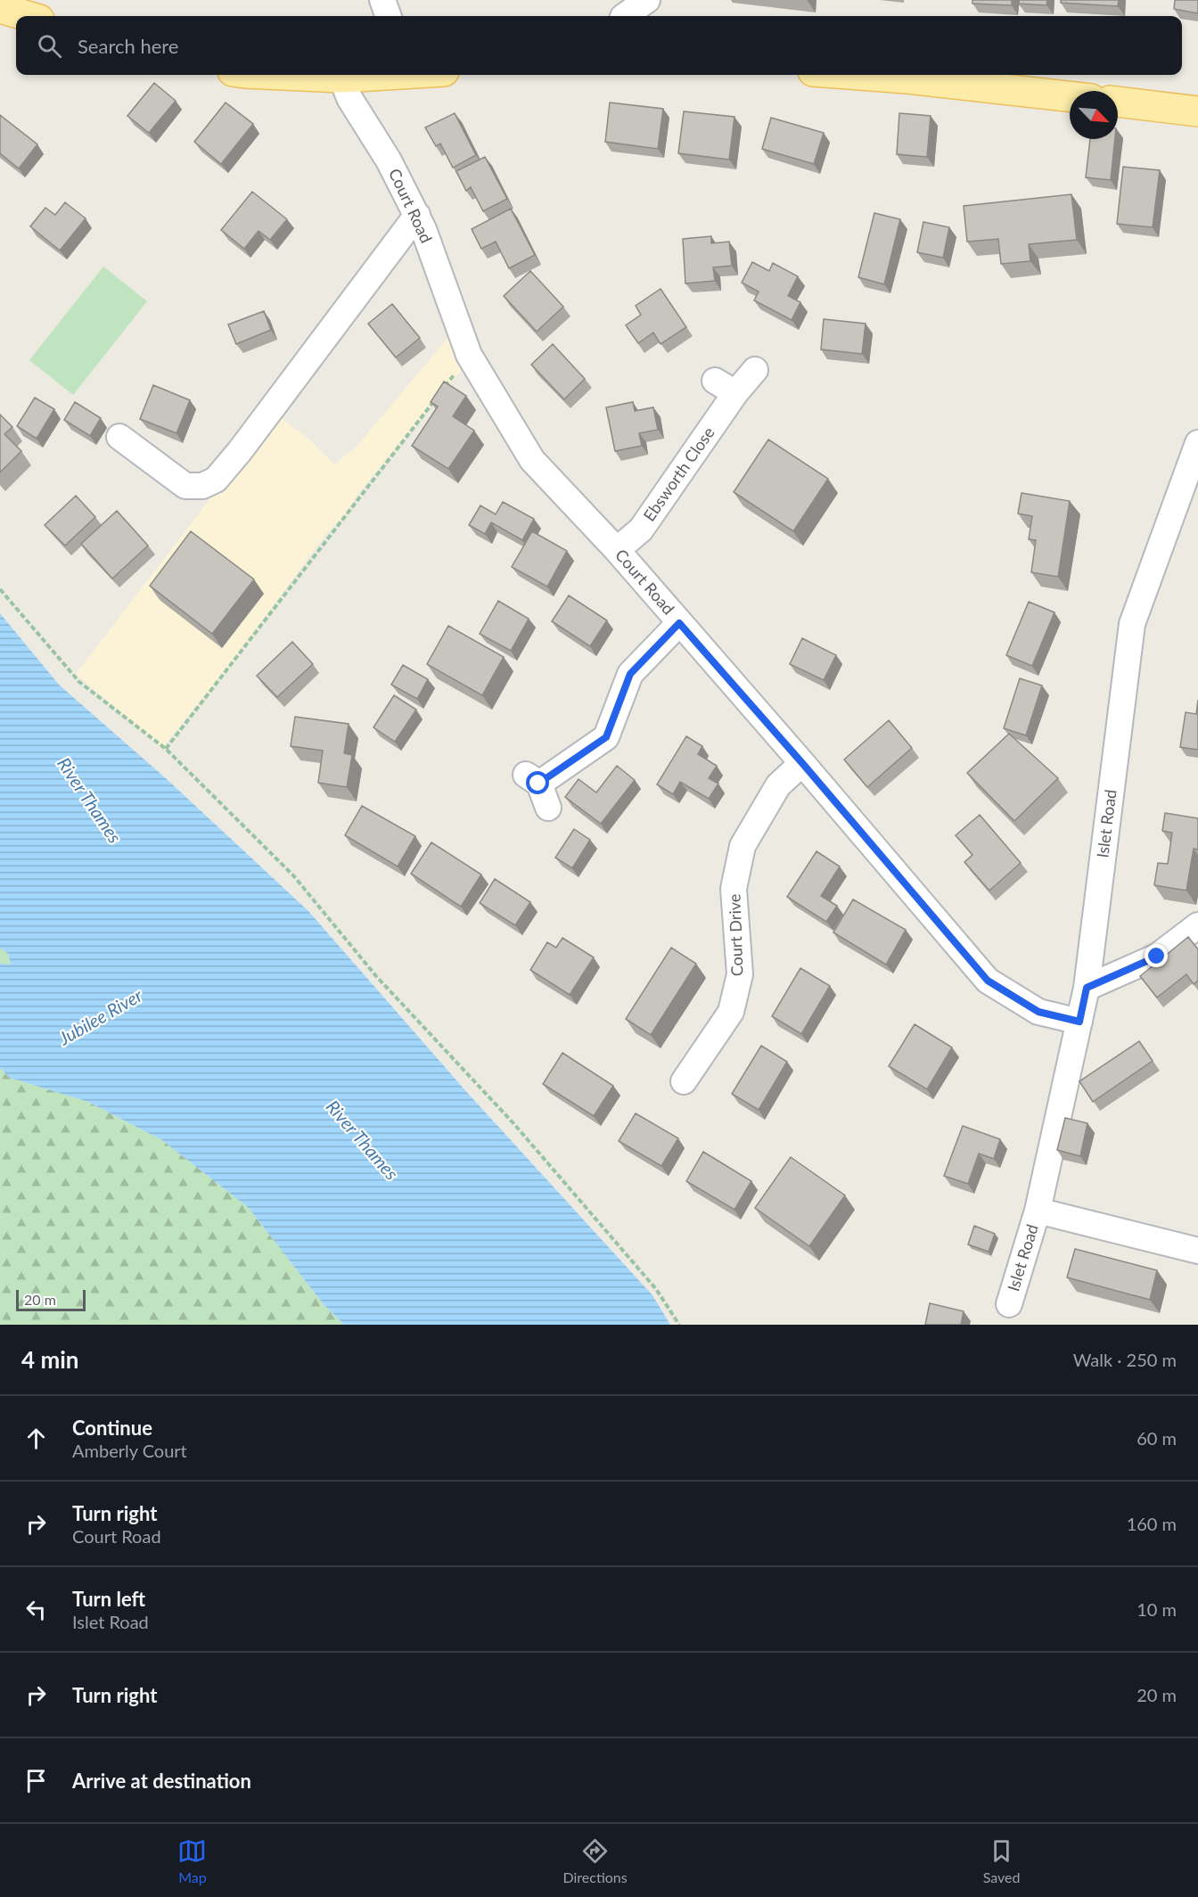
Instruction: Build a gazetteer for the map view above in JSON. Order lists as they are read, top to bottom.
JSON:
{
  "streets": {
    "street": [
      "Court Road",
      "Ebsworth Close",
      "Islet Road",
      "Court Drive"
    ]
  },
  "crossings": [
    ["Court Road", "Ebsworth Close"],
    ["Court Road", "Islet Road"],
    ["Court Road", "Court Drive"]
  ],
  "water": ["River Thames", "Jubilee River"],
  "scale_bar": "20 m",
  "north": "bottom right",
  "page": {
    "search": "Search here",
    "scale": "20 m",
    "heading": ["4 min", "Walk · 250 m"],
    "list": [
      ["Continue", "Amberly Court", "60 m"],
      ["Turn right", "Court Road", "160 m"],
      ["Turn left", "Islet Road", "10 m"],
      ["Turn right", "20 m"],
      "Arrive at destination"
    ],
    "nav": ["Map", "Directions", "Saved"]
  }
}
